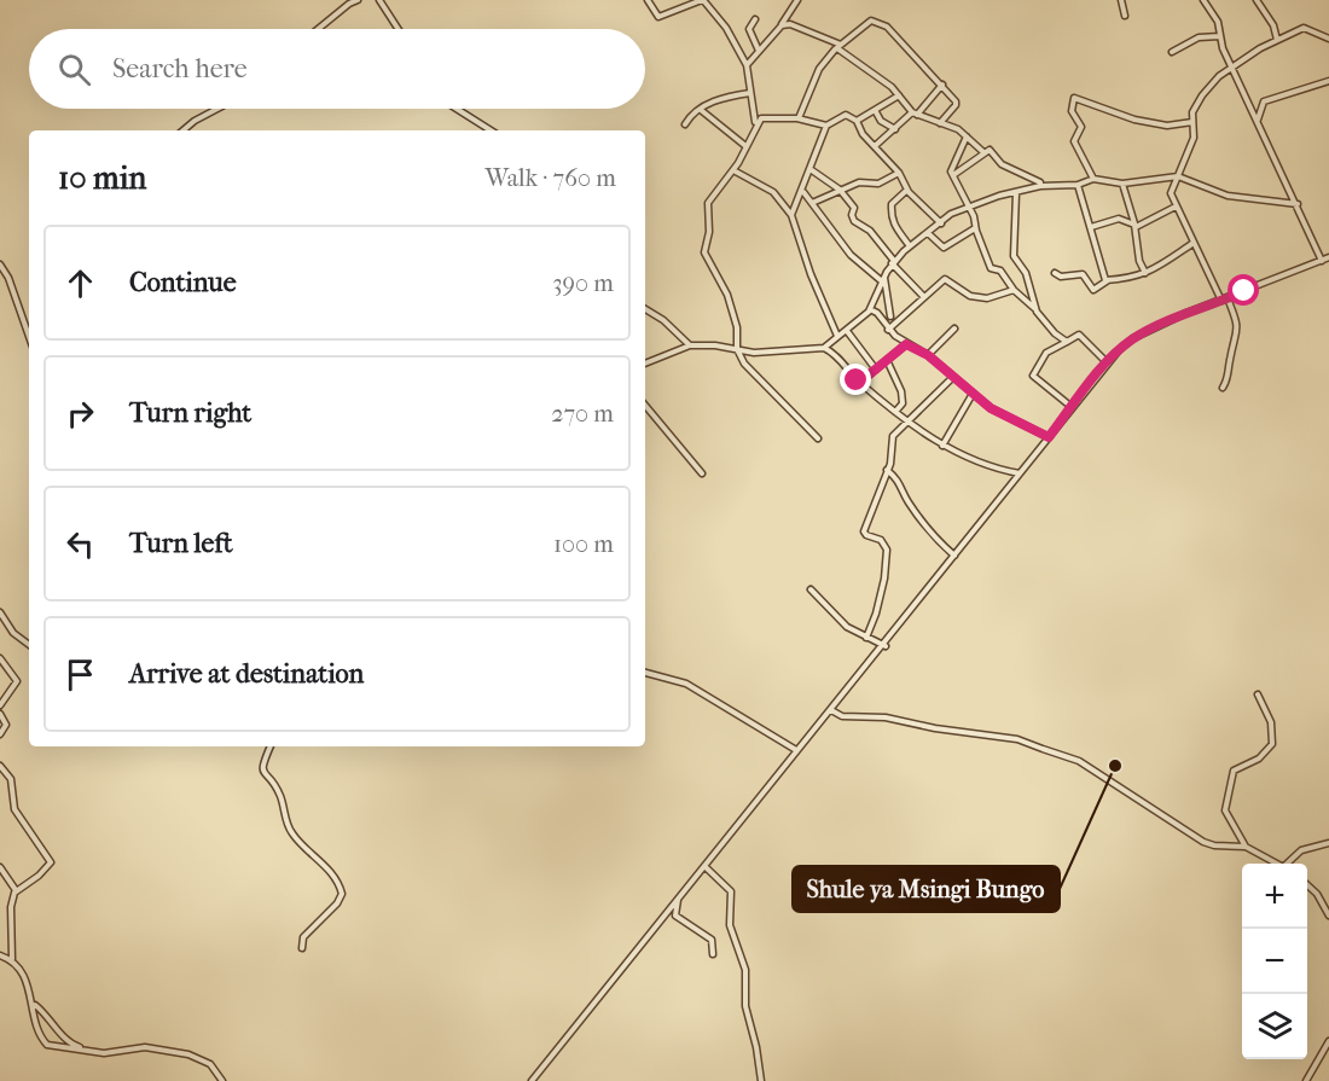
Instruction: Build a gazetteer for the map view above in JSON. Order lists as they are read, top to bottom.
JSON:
{
  "places": ["Shule ya Msingi Bungo"],
  "page": {
    "search": "Search here",
    "heading": ["10 min", "Walk · 760 m"],
    "list": [
      ["Continue", "390 m"],
      ["Turn right", "270 m"],
      ["Turn left", "100 m"],
      "Arrive at destination"
    ],
    "map_buttons": ["+", "−"]
  }
}
